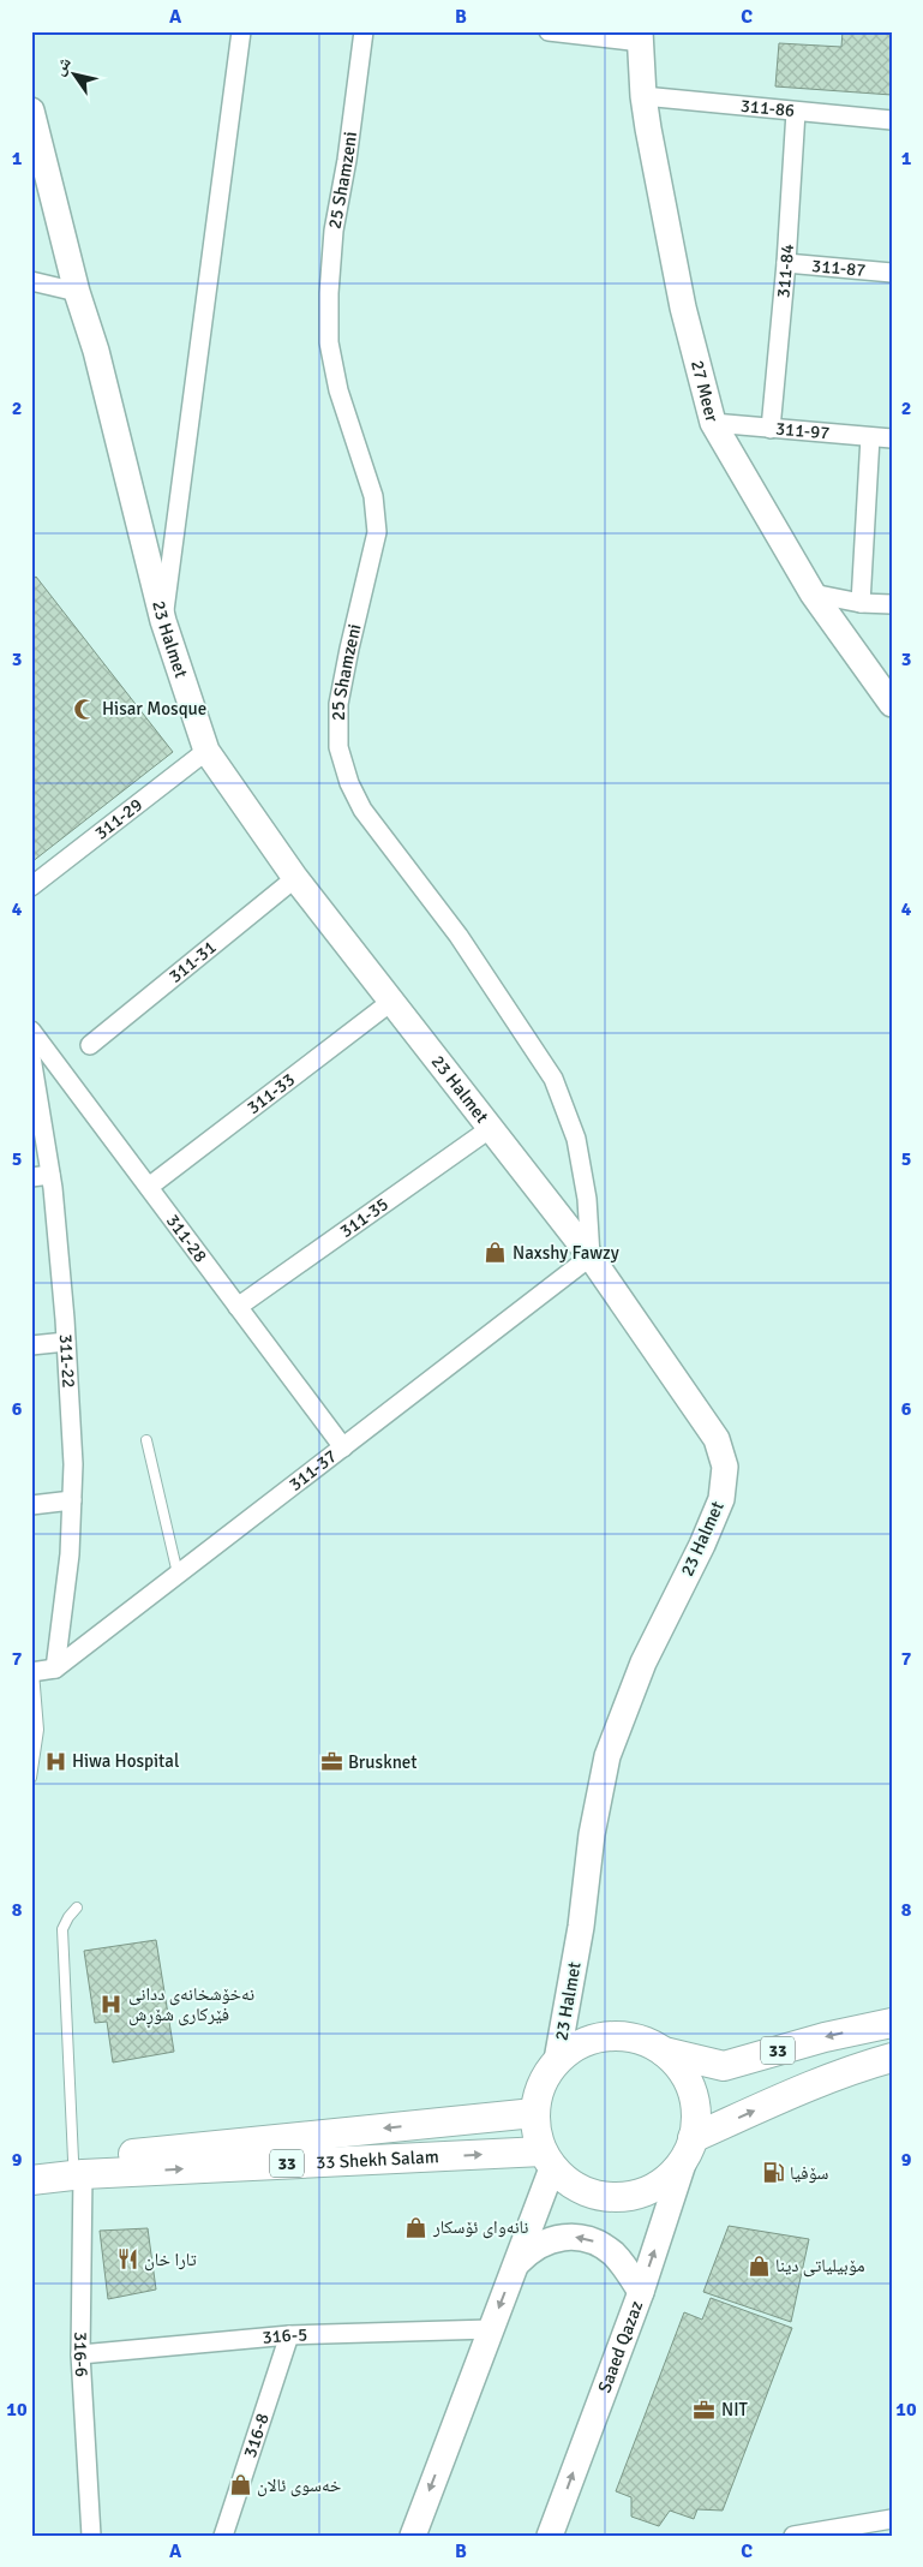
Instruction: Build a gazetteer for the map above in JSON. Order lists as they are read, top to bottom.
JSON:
{
  "streets": {
    "main road": ["33", "33 Shekh Salam"],
    "street": [
      "311-86",
      "25 Shamzeni",
      "311-87",
      "311-84",
      "27 Meer",
      "311-97",
      "23 Halmet",
      "311-29",
      "311-31",
      "311-33",
      "311-35",
      "311-28",
      "311-22",
      "311-37",
      "316-5",
      "Saaed Qazaz",
      "316-6",
      "316-8"
    ]
  },
  "crossings": [
    ["311-86", "311-84"],
    ["311-86", "27 Meer"],
    ["25 Shamzeni", "23 Halmet"],
    ["25 Shamzeni", "311-37"],
    ["311-87", "311-84"],
    ["311-84", "311-97"],
    ["27 Meer", "311-97"],
    ["23 Halmet", "311-29"],
    ["23 Halmet", "311-31"],
    ["23 Halmet", "311-33"],
    ["23 Halmet", "311-35"],
    ["23 Halmet", "311-37"],
    ["23 Halmet", "33"],
    ["23 Halmet", "33 Shekh Salam"],
    ["23 Halmet", "Saaed Qazaz"],
    ["311-33", "311-28"],
    ["311-35", "311-28"],
    ["311-28", "311-37"],
    ["311-22", "311-37"],
    ["33", "33 Shekh Salam"],
    ["33", "Saaed Qazaz"],
    ["33 Shekh Salam", "Saaed Qazaz"],
    ["33 Shekh Salam", "316-6"],
    ["316-5", "316-6"],
    ["316-5", "316-8"]
  ],
  "places": {
    "mosque": ["Hisar Mosque"],
    "shop": [
      "Naxshy Fawzy",
      "نانەوای ئۆسکار",
      "مۆبیلیاتی دینا",
      "خەسوی ئالان"
    ],
    "hospital": ["Hiwa Hospital", "نەخۆشخانەی ددانی فێرکاری شۆڕش"],
    "office": ["Brusknet", "NIT"],
    "fuel station": ["سۆفیا"],
    "restaurant": ["تارا خان"]
  },
  "north": "top left",
  "grid": {
    "columns": ["A", "B", "C"],
    "rows": [
      "1",
      "2",
      "3",
      "4",
      "5",
      "6",
      "7",
      "8",
      "9",
      "10"
    ]
  }
}
